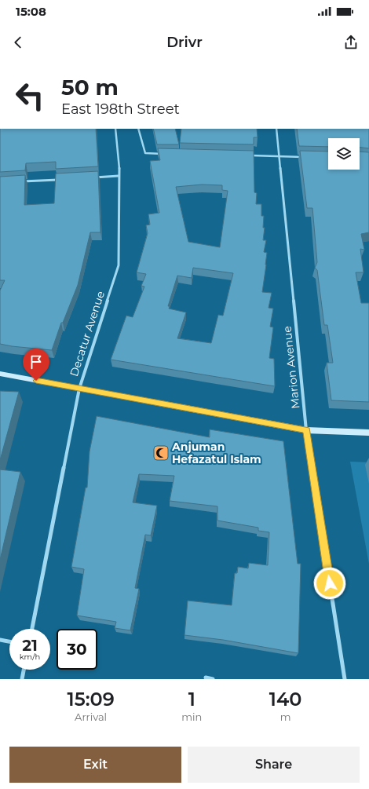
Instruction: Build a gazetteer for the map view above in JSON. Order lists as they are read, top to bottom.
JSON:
{
  "streets": {
    "street": ["Decatur Avenue", "Marion Avenue"]
  },
  "places": {
    "mosque": ["Anjuman Hefazatul Islam"]
  },
  "page": {
    "status": "15:08",
    "header": "Drivr",
    "turn": ["50 m", "East 198th Street"],
    "speed": "21 km/h",
    "limit": "30",
    "eta": [
      "15:09",
      "Arrival",
      "1",
      "min",
      "140",
      "m"
    ],
    "buttons": ["Exit", "Share"]
  }
}
